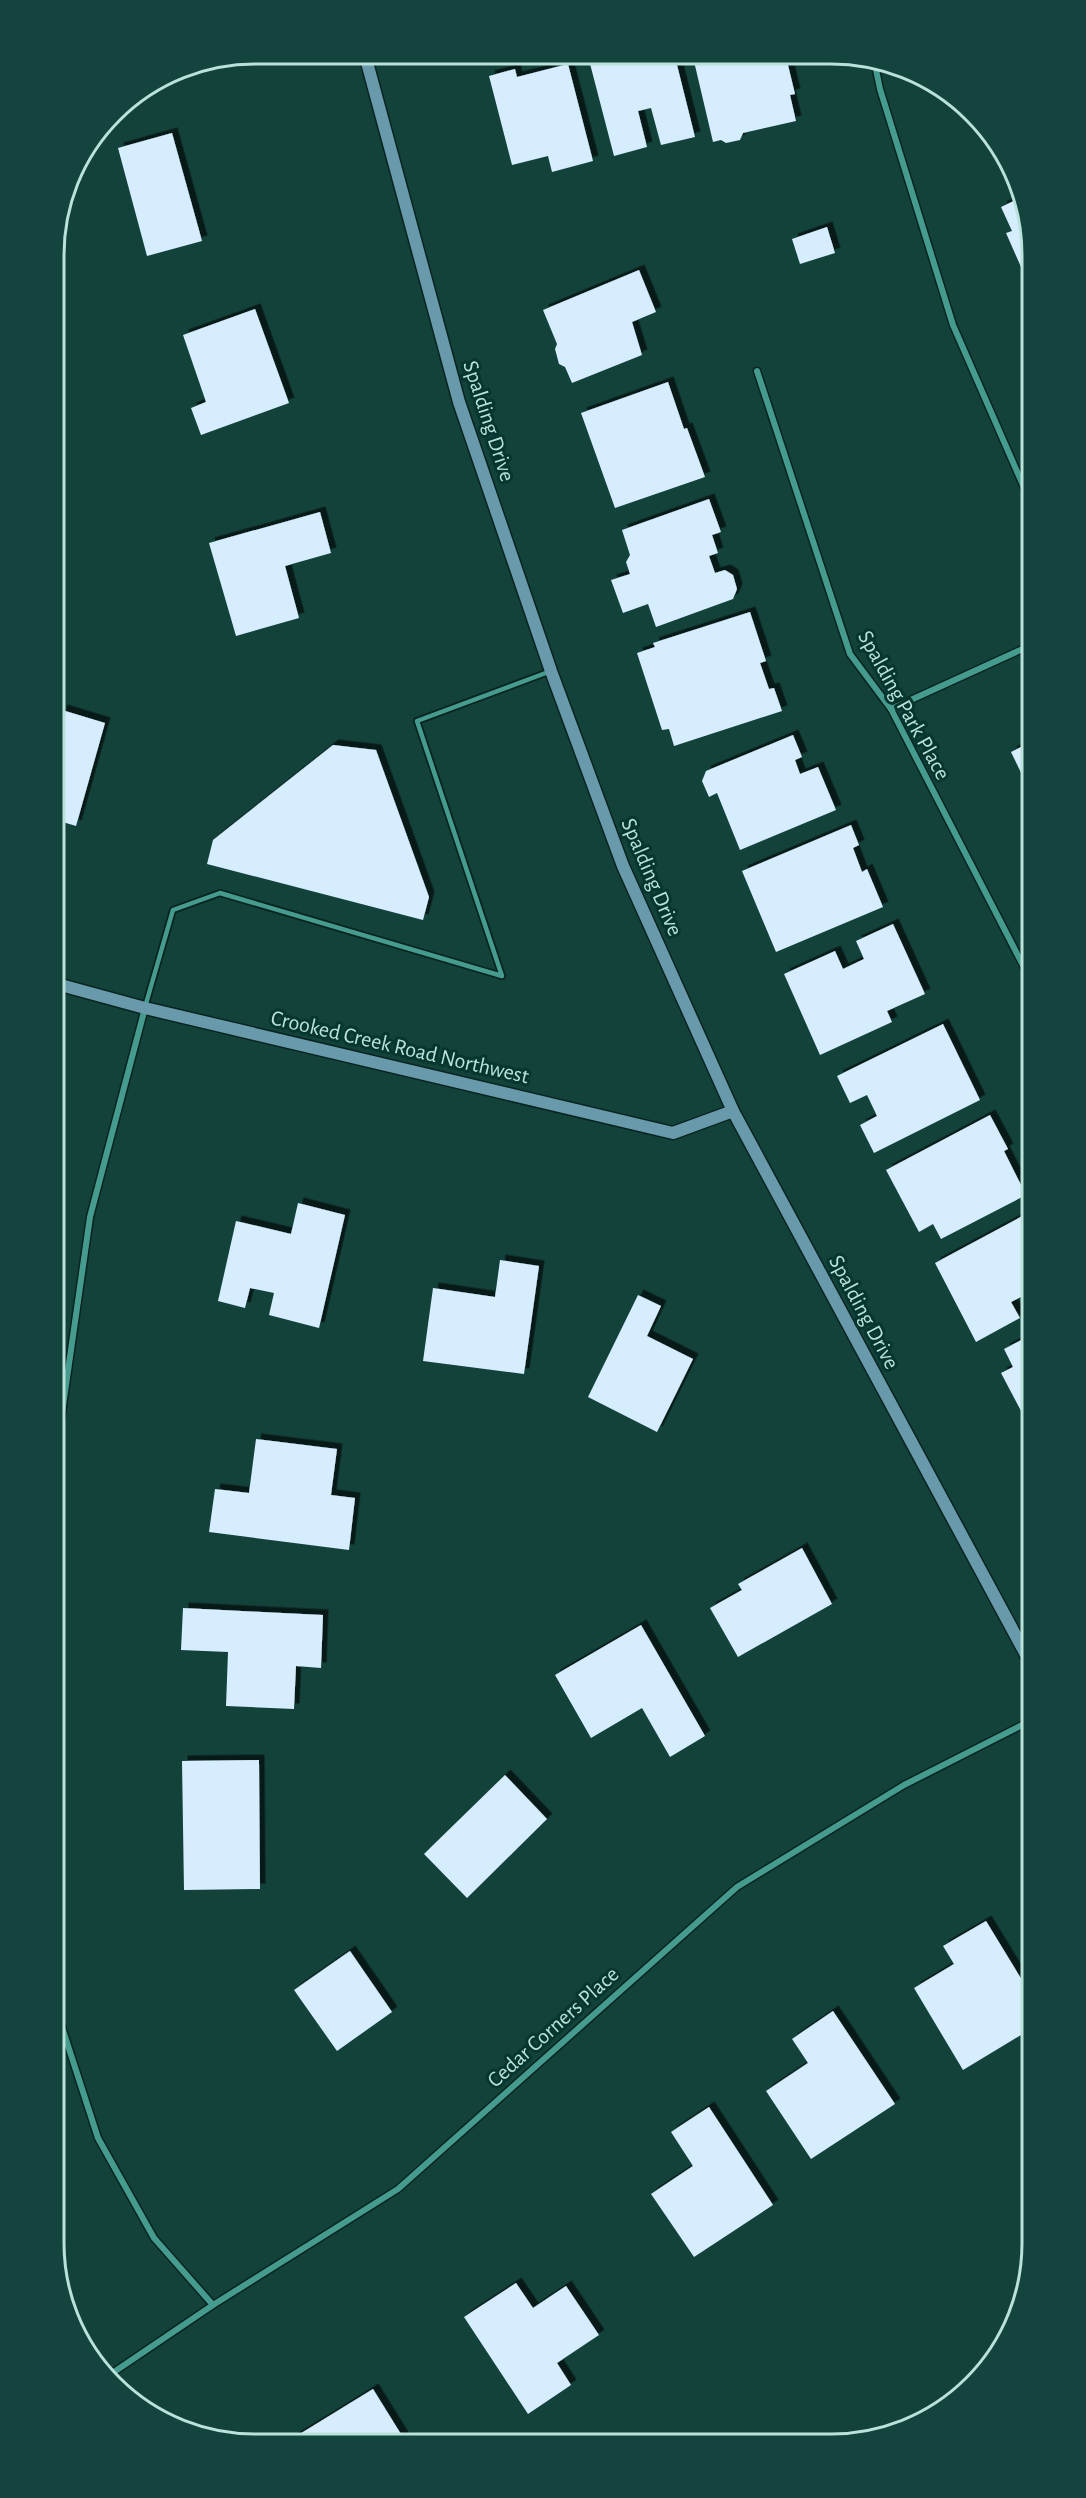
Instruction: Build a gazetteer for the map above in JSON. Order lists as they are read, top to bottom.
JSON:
{
  "streets": {
    "main road": ["Spalding Drive", "Crooked Creek Road Northwest"],
    "street": ["Spalding Park Place", "Cedar Corners Place"]
  },
  "crossings": [
    ["Spalding Drive", "Crooked Creek Road Northwest"]
  ]
}
